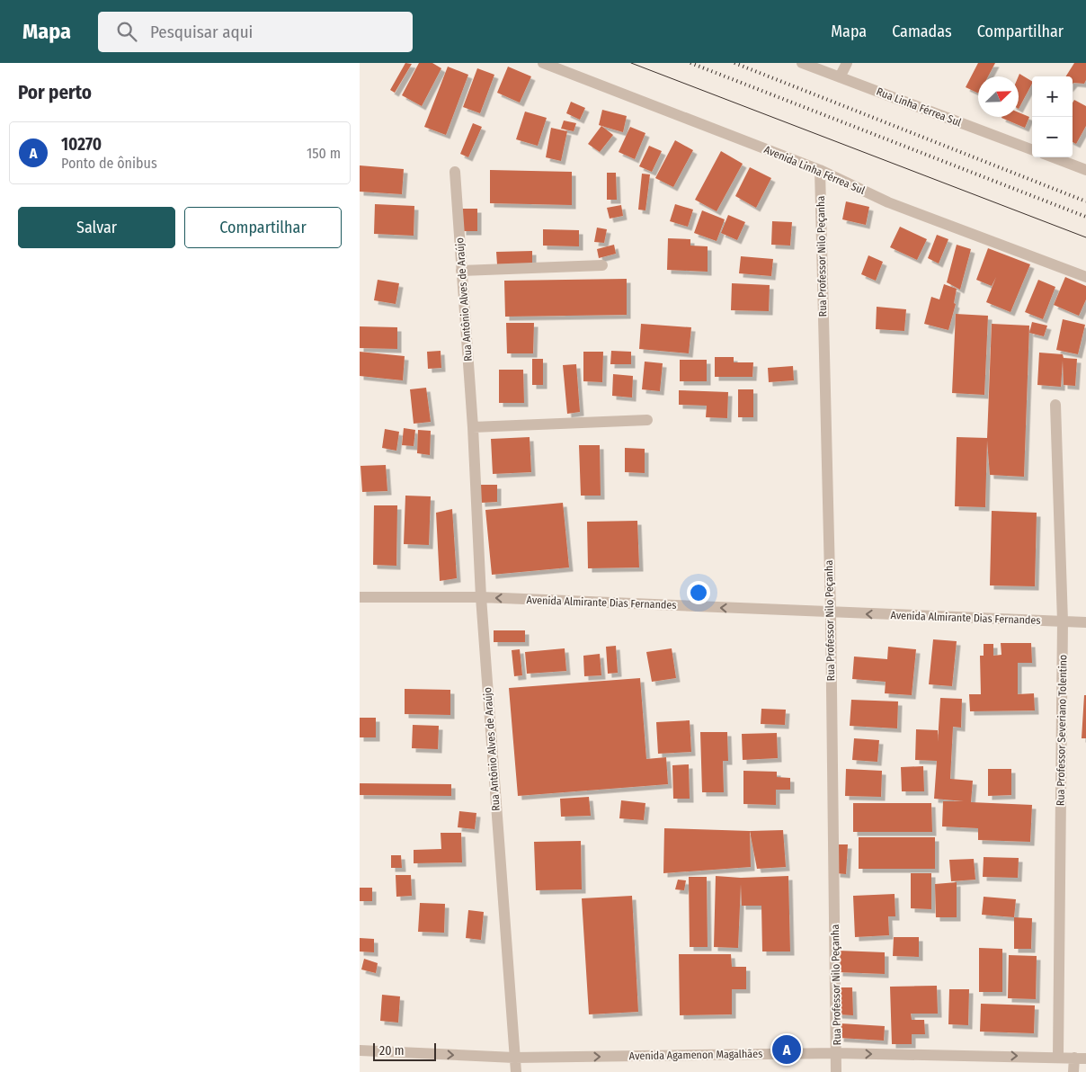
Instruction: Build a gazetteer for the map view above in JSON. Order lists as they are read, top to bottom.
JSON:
{
  "streets": {
    "street": [
      "Rua Linha Férrea Sul",
      "Avenida Linha Férrea Sul",
      "Rua Professor Nilo Peçanha",
      "Rua Antônio Alves de Araújo",
      "Avenida Almirante Dias Fernandes",
      "Rua Professor Severiano Tolentino",
      "Avenida Agamenon Magalhães"
    ]
  },
  "crossings": [
    ["Avenida Linha Férrea Sul", "Rua Professor Nilo Peçanha"],
    ["Rua Professor Nilo Peçanha", "Avenida Almirante Dias Fernandes"],
    ["Rua Professor Nilo Peçanha", "Avenida Agamenon Magalhães"],
    ["Rua Antônio Alves de Araújo", "Avenida Almirante Dias Fernandes"],
    ["Rua Antônio Alves de Araújo", "Avenida Agamenon Magalhães"],
    ["Avenida Almirante Dias Fernandes", "Rua Professor Severiano Tolentino"],
    ["Rua Professor Severiano Tolentino", "Avenida Agamenon Magalhães"]
  ],
  "one_way": ["Avenida Almirante Dias Fernandes", "Avenida Agamenon Magalhães"],
  "scale_bar": "20 m",
  "north": "top right",
  "page": {
    "header": "Mapa",
    "search": "Pesquisar aqui",
    "nav": ["Mapa", "Camadas", "Compartilhar"],
    "heading": "Por perto",
    "map_buttons": ["+", "−"],
    "list": [
      {
        "mark": "A",
        "name": "10270",
        "note": "Ponto de ônibus",
        "value": "150 m"
      }
    ],
    "buttons": ["Salvar", "Compartilhar"],
    "pins": "A",
    "scale": "20 m"
  }
}
